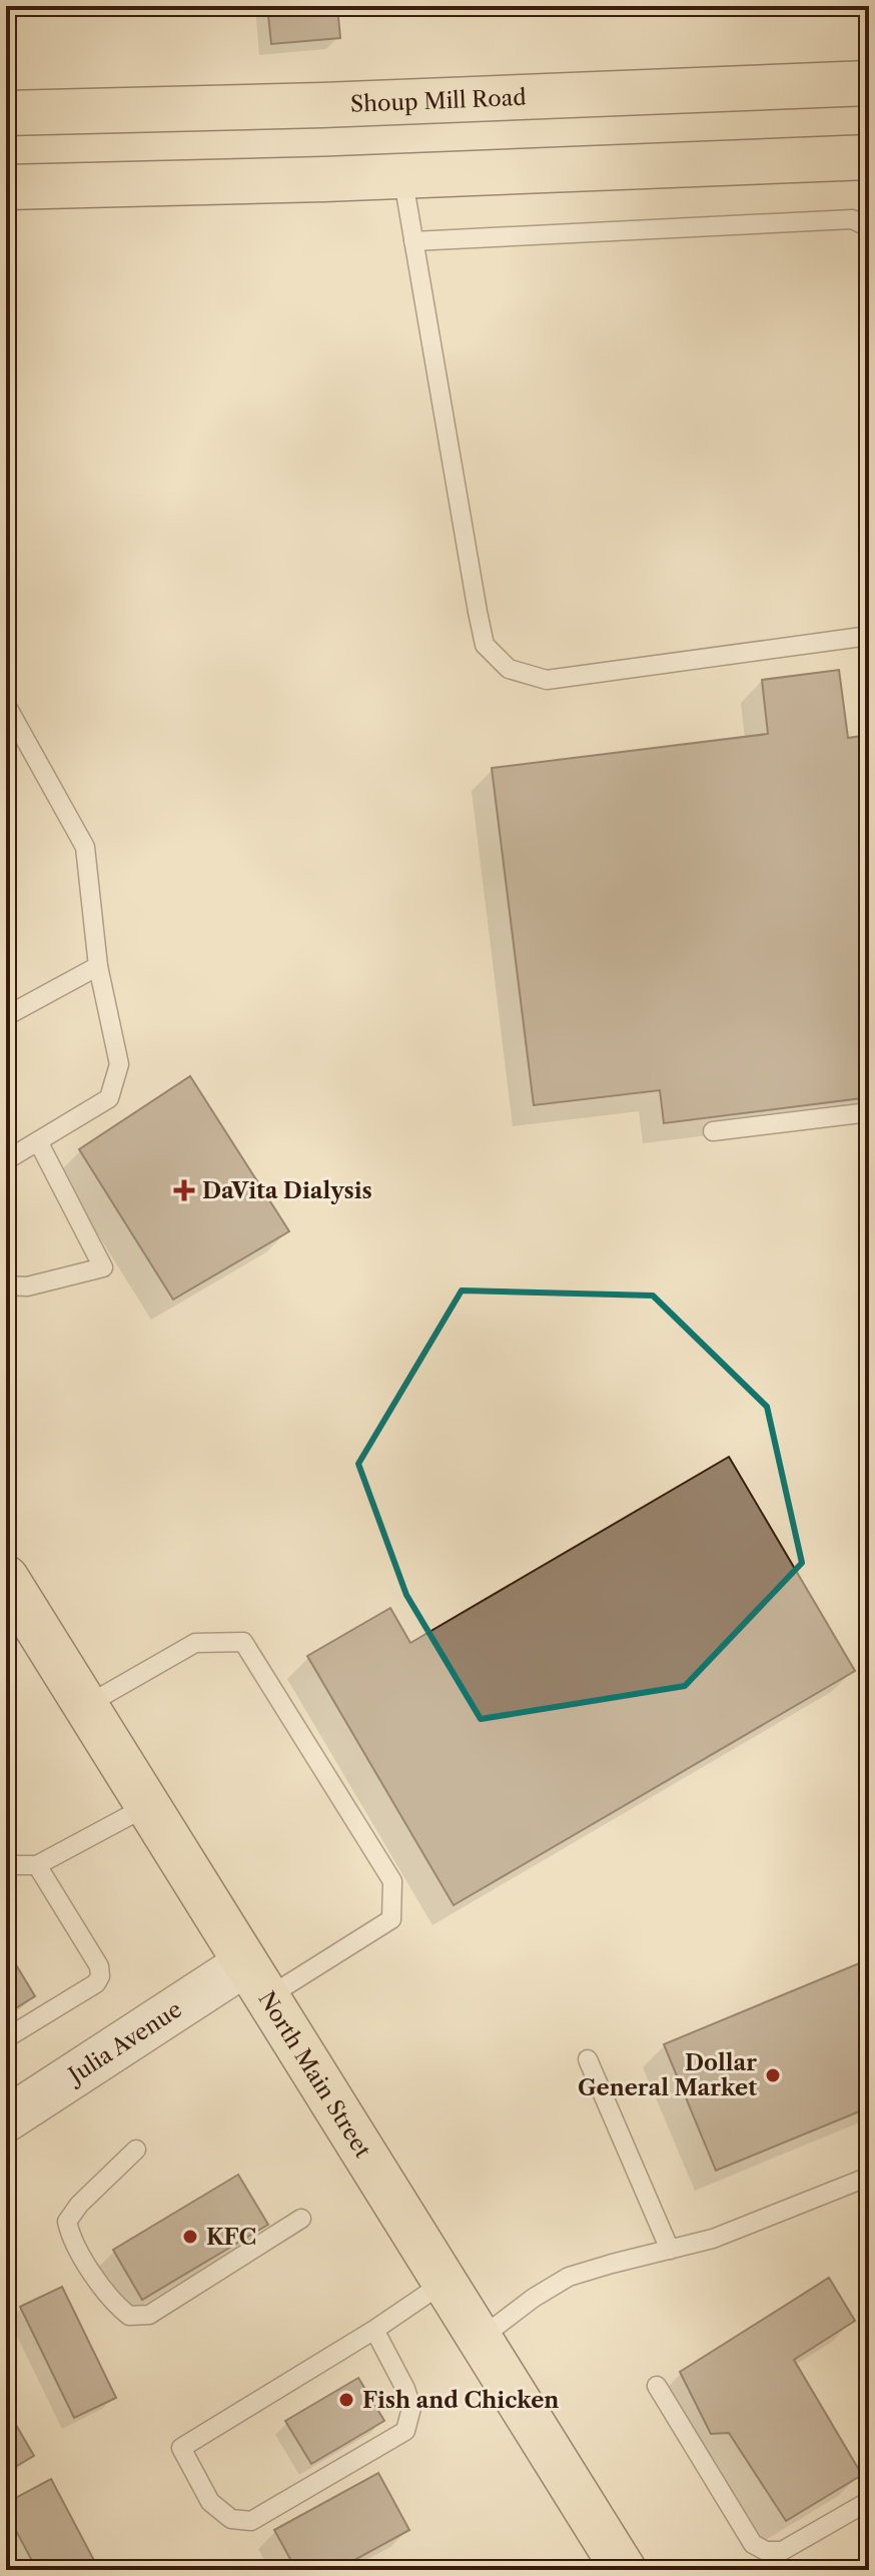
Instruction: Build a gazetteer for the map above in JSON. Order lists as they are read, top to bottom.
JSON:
{
  "streets": {
    "main road": ["Shoup Mill Road", "North Main Street"],
    "street": ["Julia Avenue"]
  },
  "crossings": [
    ["Julia Avenue", "North Main Street"]
  ],
  "places": {
    "health": ["DaVita Dialysis"],
    "other": ["Dollar General Market", "KFC", "Fish and Chicken"]
  }
}
